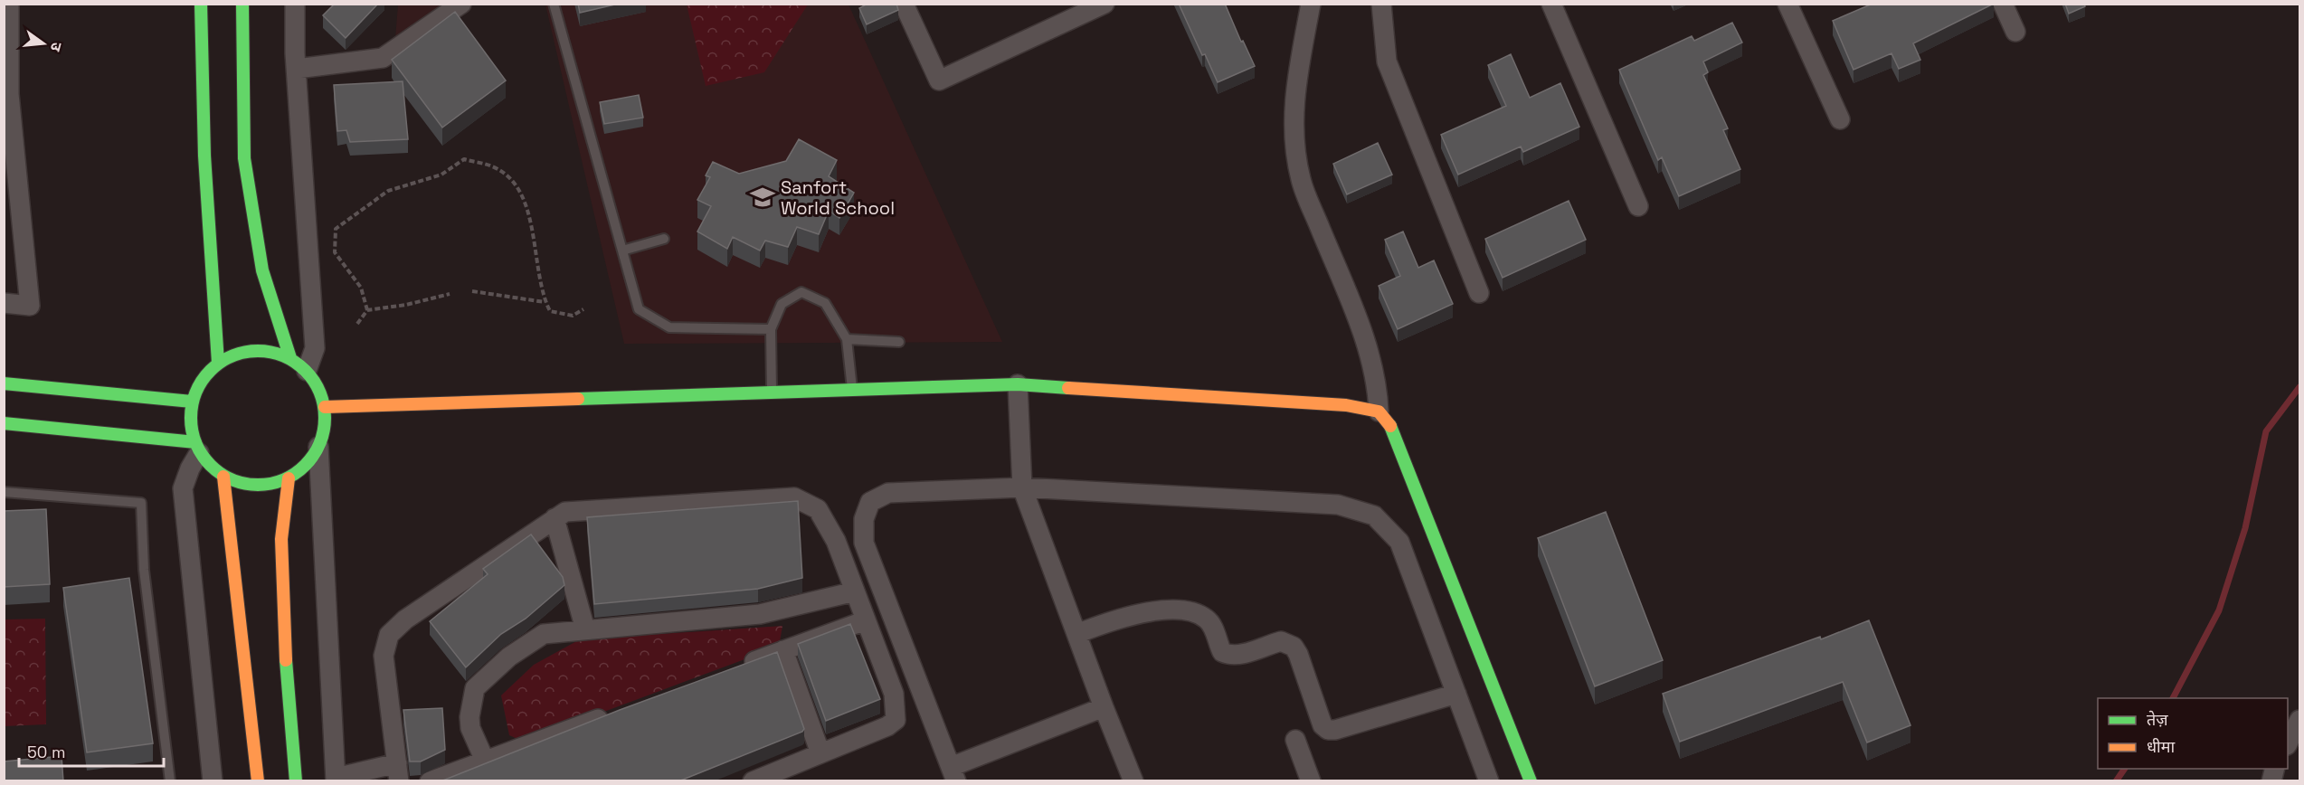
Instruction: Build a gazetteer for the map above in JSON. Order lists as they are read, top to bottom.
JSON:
{
  "places": {
    "school or university": ["Sanfort World School"]
  },
  "legend": ["तेज़", "धीमा"],
  "scale_bar": "50 m",
  "north": "right"
}
